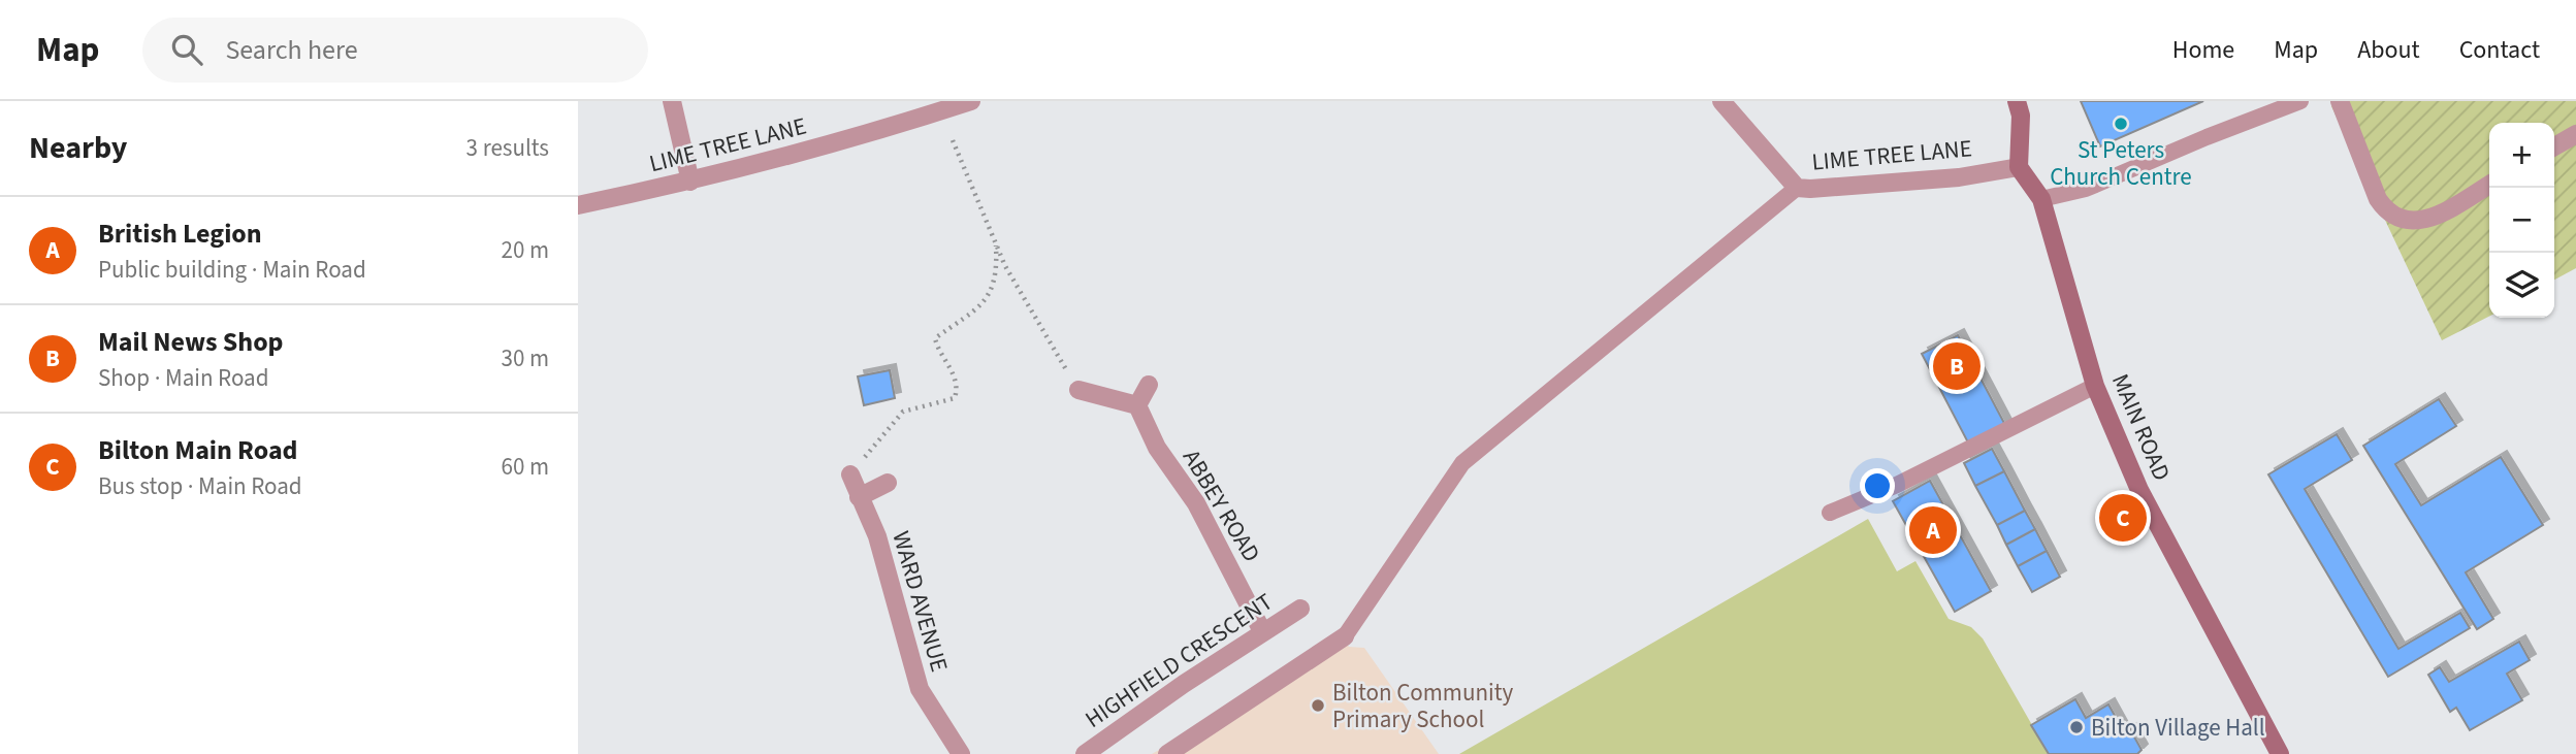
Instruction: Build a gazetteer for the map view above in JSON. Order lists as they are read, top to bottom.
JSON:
{
  "streets": {
    "main road": ["MAIN ROAD"],
    "street": [
      "LIME TREE LANE",
      "ABBEY ROAD",
      "WARD AVENUE",
      "HIGHFIELD CRESCENT"
    ]
  },
  "crossings": [
    ["LIME TREE LANE", "MAIN ROAD"],
    ["ABBEY ROAD", "HIGHFIELD CRESCENT"]
  ],
  "places": ["St Peters Church Centre", "Bilton Community Primary School", "Bilton Village Hall"],
  "page": {
    "header": "Map",
    "search": "Search here",
    "nav": [
      "Home",
      "Map",
      "About",
      "Contact"
    ],
    "heading": ["Nearby", "3 results"],
    "map_buttons": ["+", "−"],
    "list": [
      {
        "mark": "A",
        "name": "British Legion",
        "note": "Public building · Main Road",
        "value": "20 m"
      },
      {
        "mark": "B",
        "name": "Mail News Shop",
        "note": "Shop · Main Road",
        "value": "30 m"
      },
      {
        "mark": "C",
        "name": "Bilton Main Road",
        "note": "Bus stop · Main Road",
        "value": "60 m"
      }
    ],
    "pins": ["B", "C", "A"]
  }
}
